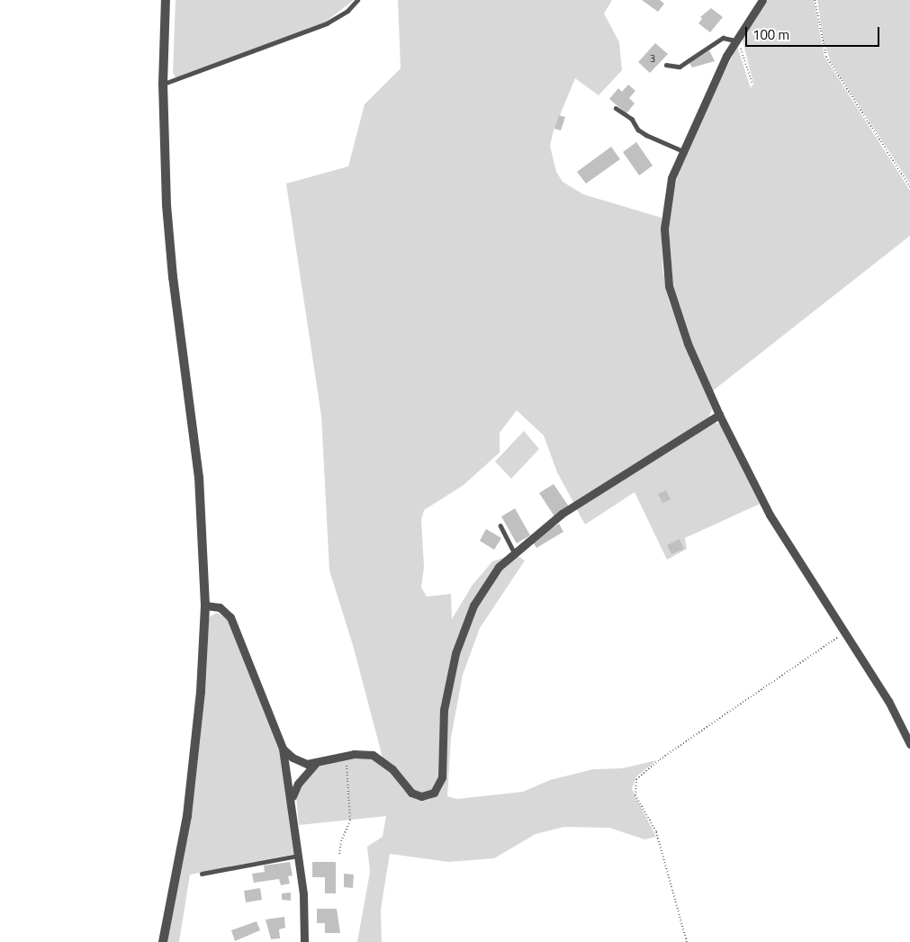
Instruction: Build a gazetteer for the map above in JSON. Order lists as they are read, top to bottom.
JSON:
{
  "house_numbers": ["3"],
  "scale_bar": "100 m"
}
